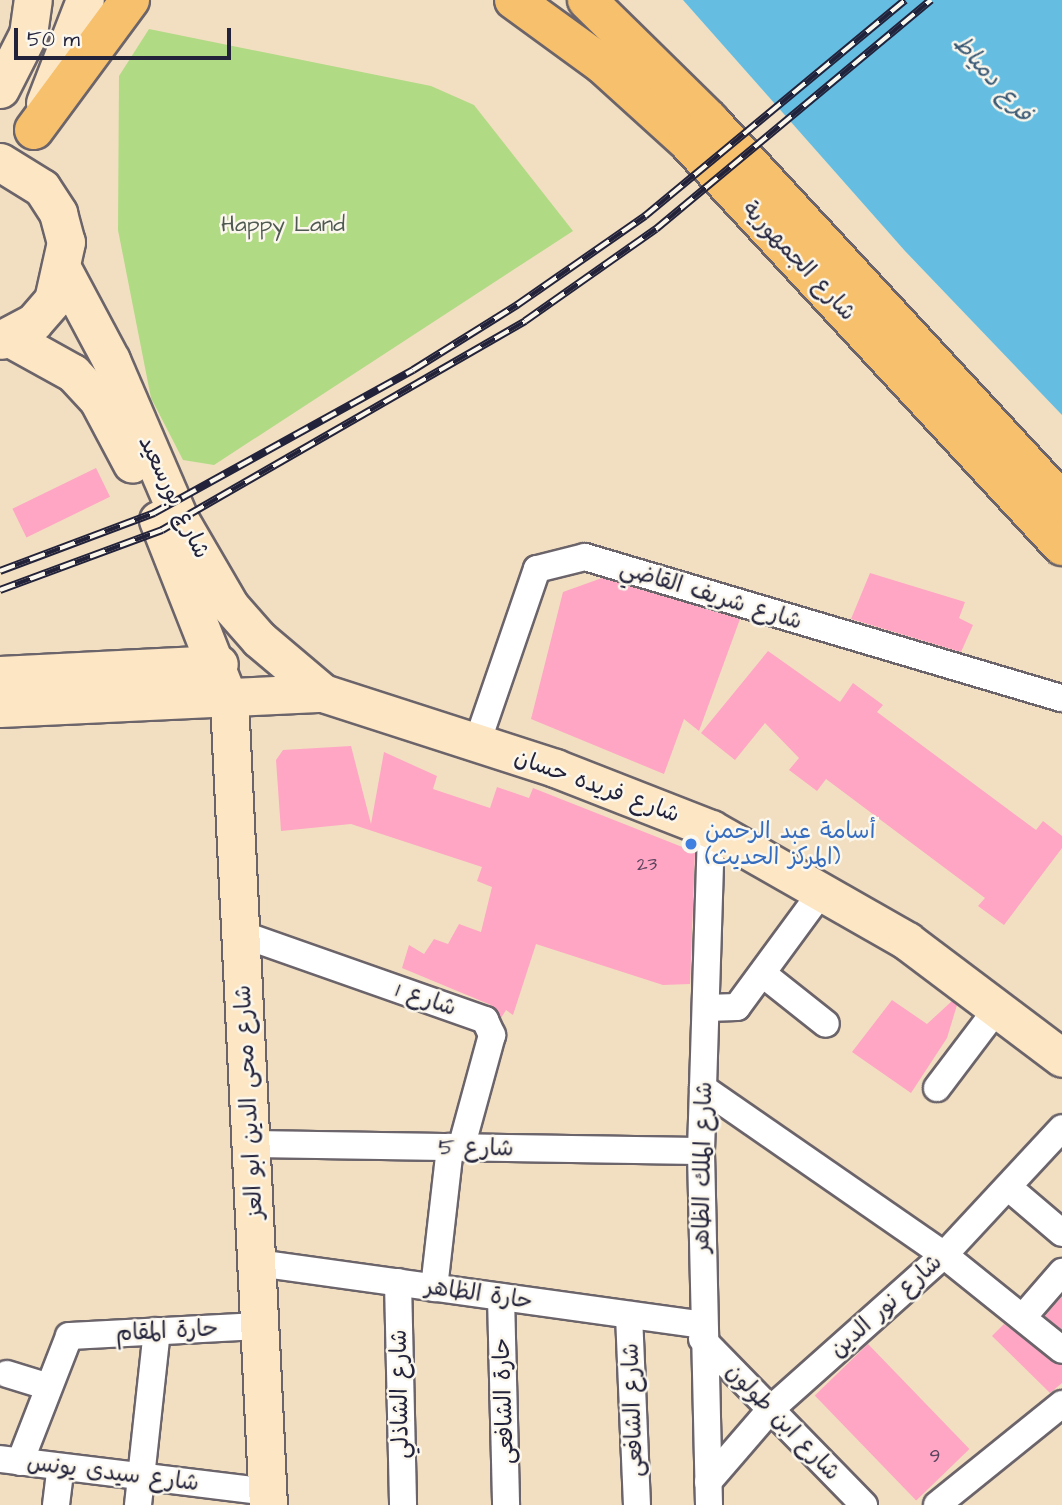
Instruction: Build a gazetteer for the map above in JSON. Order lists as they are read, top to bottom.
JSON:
{
  "streets": {
    "main road": [
      "شارع الجمهورية",
      "شارع بورسعيد",
      "شارع فريده حسان",
      "شارع محى الدين ابو العز"
    ],
    "street": [
      "شارع شريف القاضي",
      "شارع 1",
      "شارع 5",
      "شارع الملك الظاهر",
      "حارة الظاهر",
      "شارع نور الدين",
      "حارة المقام",
      "شارع الشاذلي",
      "حارة الشافعى",
      "شارع الشافعى",
      "شارع ابن طولون",
      "شارع سيدى يونس"
    ]
  },
  "crossings": [
    ["شارع بورسعيد", "شارع فريده حسان"],
    ["شارع بورسعيد", "شارع محى الدين ابو العز"],
    ["شارع شريف القاضي", "شارع فريده حسان"],
    ["شارع فريده حسان", "شارع الملك الظاهر"],
    ["شارع 1", "شارع محى الدين ابو العز"],
    ["شارع 1", "شارع 5"],
    ["شارع 1", "حارة الظاهر"],
    ["شارع محى الدين ابو العز", "شارع 5"],
    ["شارع محى الدين ابو العز", "حارة الظاهر"],
    ["شارع محى الدين ابو العز", "حارة المقام"],
    ["شارع محى الدين ابو العز", "شارع سيدى يونس"],
    ["شارع 5", "شارع الملك الظاهر"],
    ["شارع الملك الظاهر", "حارة الظاهر"],
    ["شارع الملك الظاهر", "شارع نور الدين"],
    ["شارع الملك الظاهر", "شارع ابن طولون"],
    ["حارة الظاهر", "شارع الشاذلي"],
    ["حارة الظاهر", "حارة الشافعى"],
    ["حارة الظاهر", "شارع الشافعى"],
    ["حارة الظاهر", "شارع ابن طولون"],
    ["شارع نور الدين", "شارع ابن طولون"]
  ],
  "water": ["فرع دمياط"],
  "parks": ["Happy Land"],
  "places": ["أسامة عبد الرحمن (المركز الحديث)"],
  "house_numbers": ["23", "9"],
  "scale_bar": "50 m"
}
